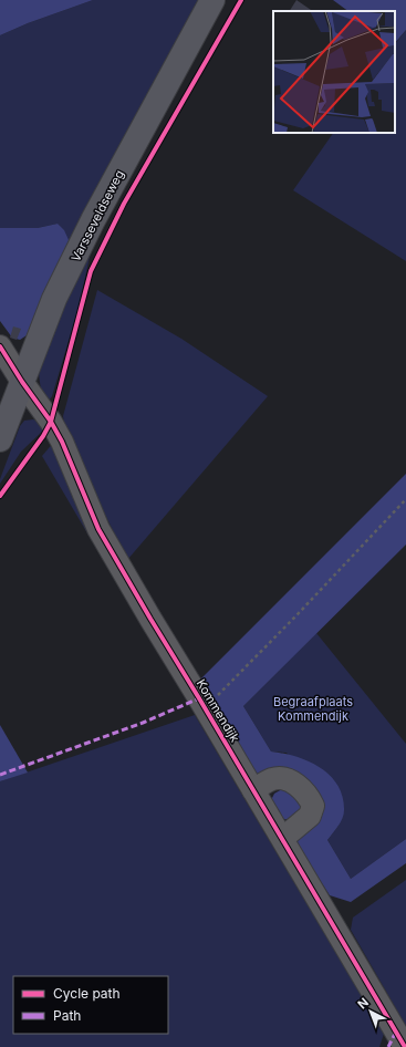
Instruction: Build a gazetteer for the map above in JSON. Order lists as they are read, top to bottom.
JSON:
{
  "streets": {
    "main road": ["Varsseveldseweg"],
    "street": ["Kommendijk"]
  },
  "crossings": [
    ["Varsseveldseweg", "Kommendijk"]
  ],
  "parks": ["Begraafplaats Kommendijk"],
  "legend": ["Cycle path", "Path"],
  "north": "top left"
}
